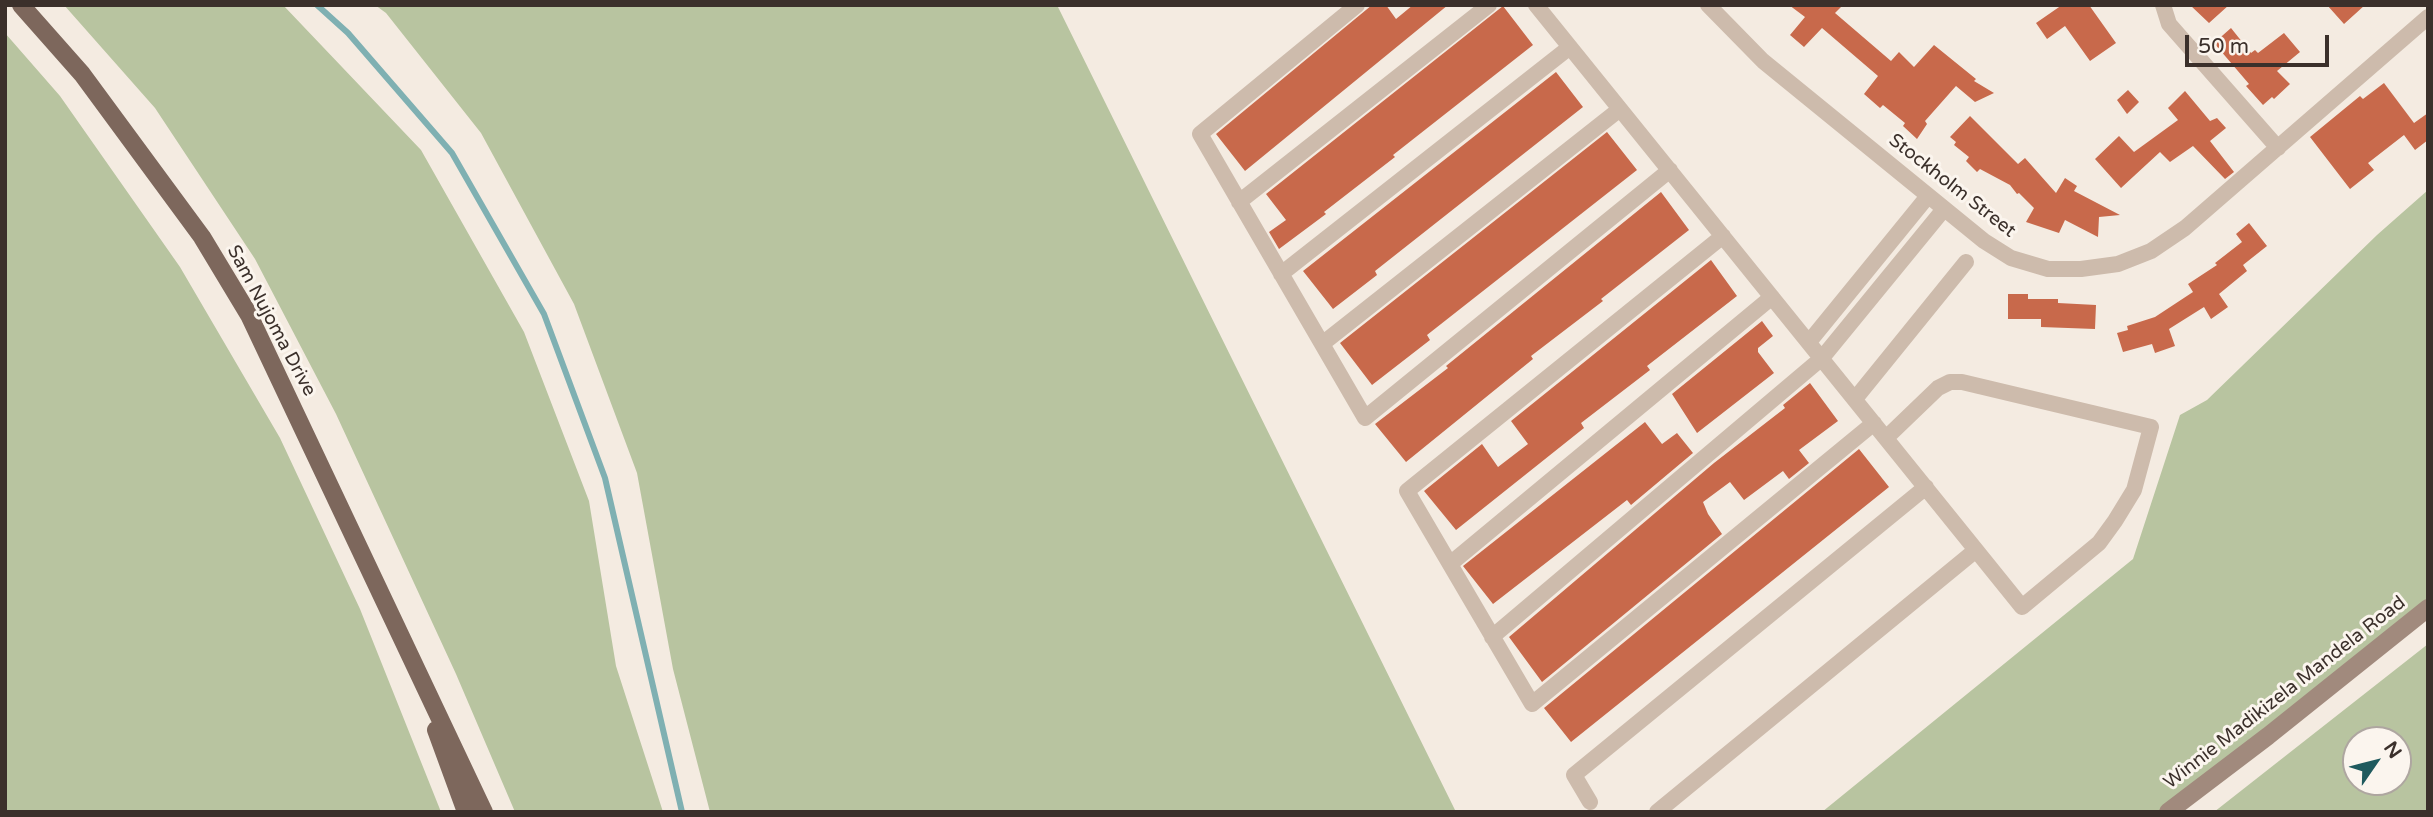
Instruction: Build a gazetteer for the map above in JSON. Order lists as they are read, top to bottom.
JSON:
{
  "streets": {
    "main road": ["Sam Nujoma Drive", "Winnie Madikizela Mandela Road"],
    "street": ["Stockholm Street"]
  },
  "scale_bar": "50 m",
  "north": "top right"
}
